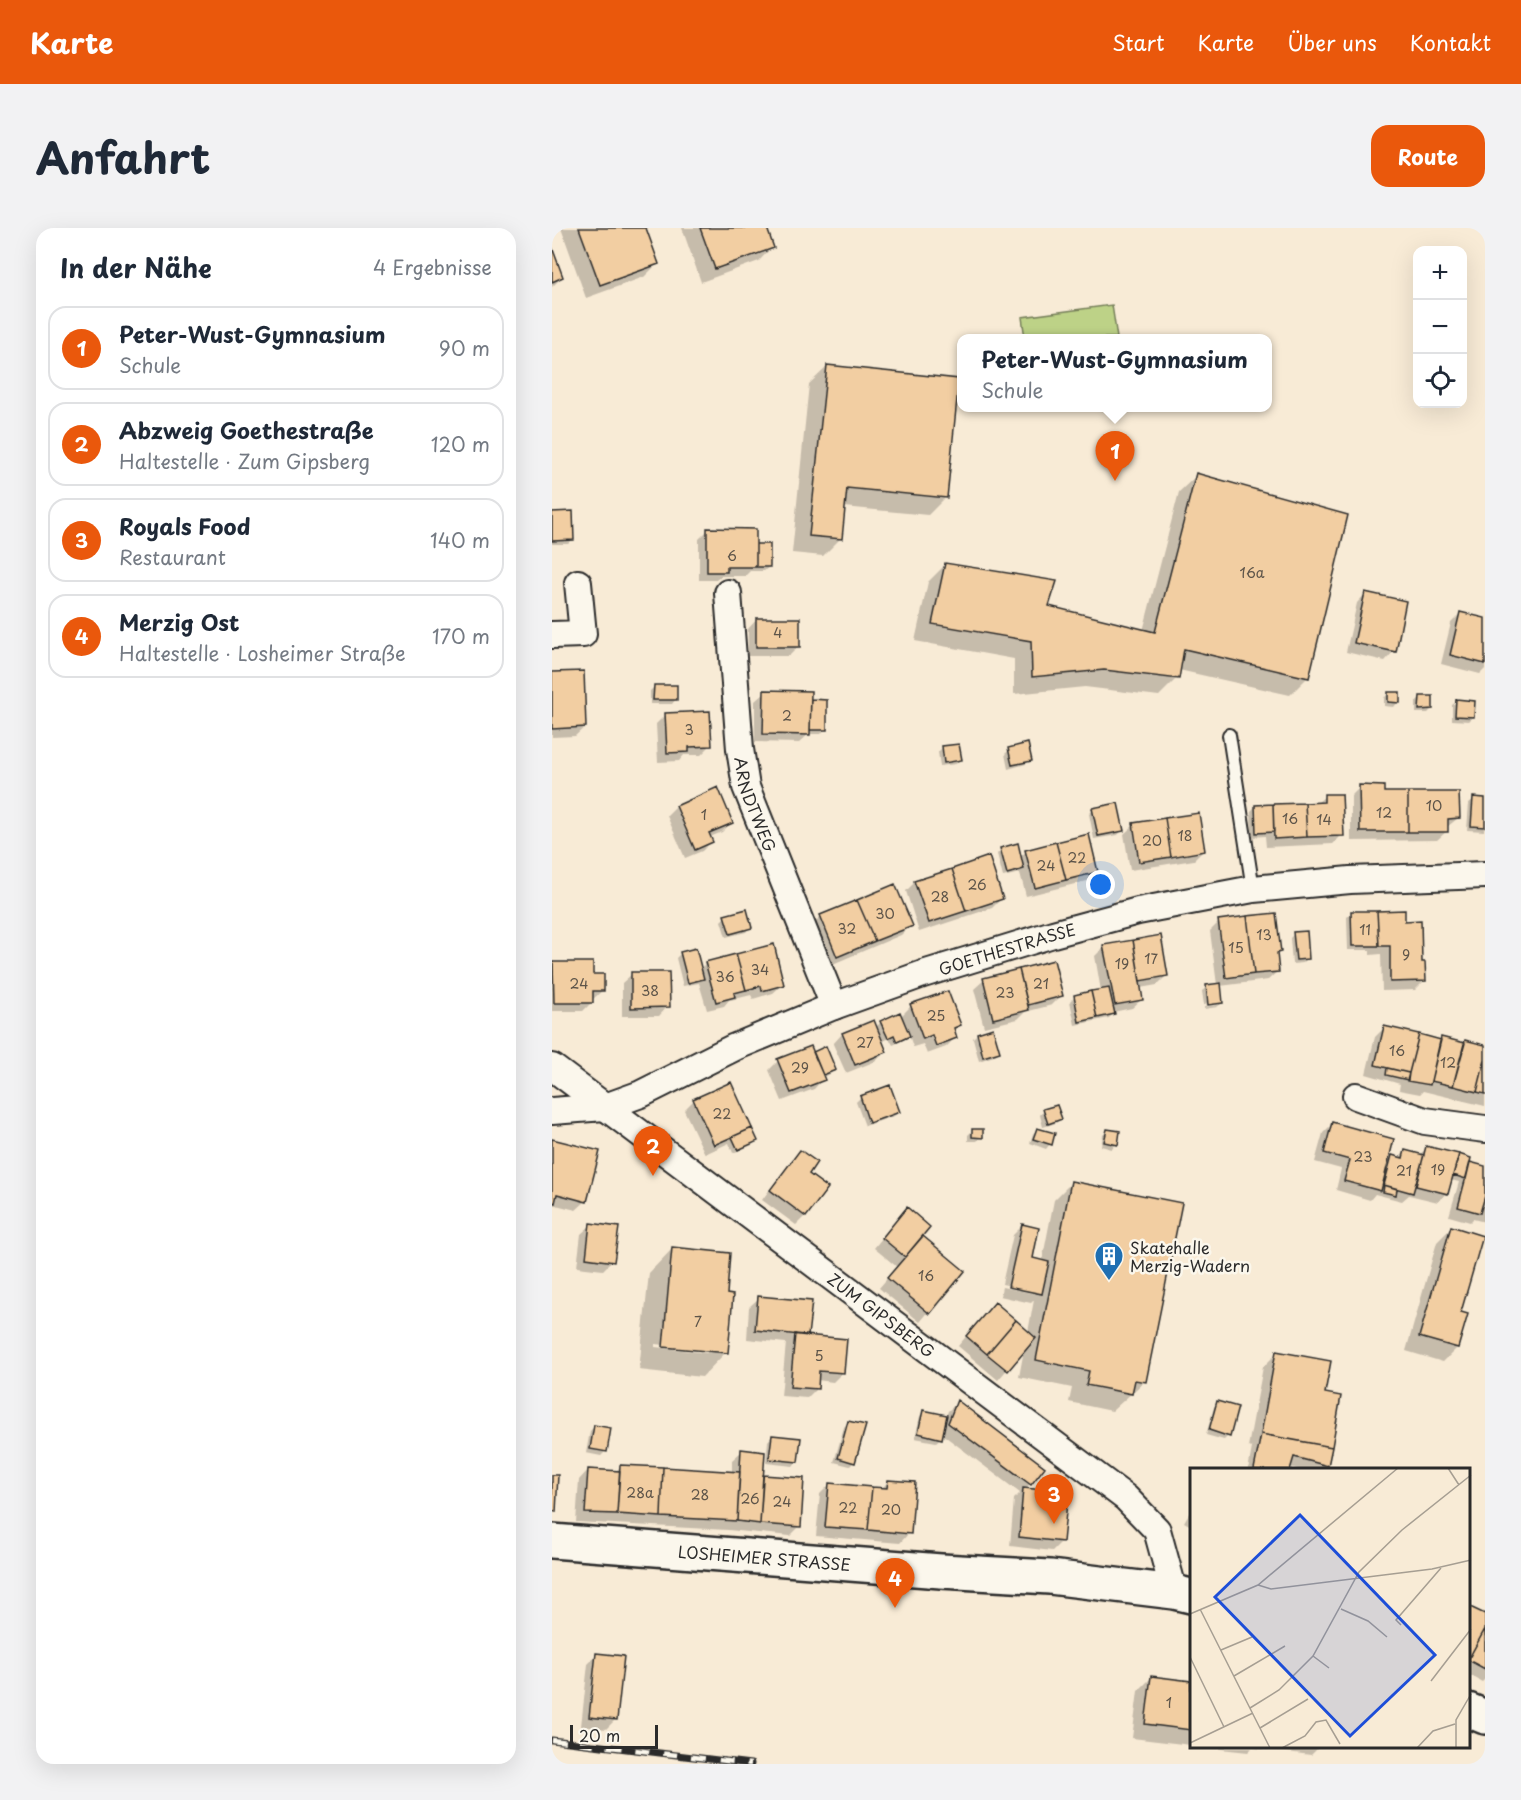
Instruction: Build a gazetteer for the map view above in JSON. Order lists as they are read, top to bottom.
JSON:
{
  "streets": {
    "main road": ["LOSHEIMER STRASSE"],
    "street": ["ARNDTWEG", "GOETHESTRASSE", "ZUM GIPSBERG"]
  },
  "crossings": [
    ["ARNDTWEG", "GOETHESTRASSE"],
    ["GOETHESTRASSE", "ZUM GIPSBERG"],
    ["ZUM GIPSBERG", "LOSHEIMER STRASSE"]
  ],
  "places": {
    "building": ["Skatehalle Merzig-Wadern"]
  },
  "house_numbers": [
    "6",
    "16a",
    "4",
    "2",
    "3",
    "10",
    "12",
    "1",
    "16",
    "14",
    "18",
    "20",
    "22",
    "24",
    "26",
    "28",
    "30",
    "32",
    "11",
    "13",
    "15",
    "9",
    "17",
    "19",
    "34",
    "36",
    "24",
    "21",
    "38",
    "23",
    "25",
    "27",
    "16",
    "12",
    "29",
    "22",
    "23",
    "19",
    "21",
    "16",
    "7",
    "5",
    "28a",
    "28",
    "26",
    "24",
    "22",
    "20",
    "1"
  ],
  "scale_bar": "20 m",
  "page": {
    "header": "Karte",
    "nav": [
      "Start",
      "Karte",
      "Über uns",
      "Kontakt"
    ],
    "title": "Anfahrt",
    "buttons": "Route",
    "heading": ["In der Nähe", "4 Ergebnisse"],
    "map_buttons": ["+", "−"],
    "list": [
      {
        "mark": "1",
        "name": "Peter-Wust-Gymnasium",
        "note": "Schule",
        "value": "90 m"
      },
      {
        "mark": "2",
        "name": "Abzweig Goethestraße",
        "note": "Haltestelle · Zum Gipsberg",
        "value": "120 m"
      },
      {
        "mark": "3",
        "name": "Royals Food",
        "note": "Restaurant",
        "value": "140 m"
      },
      {
        "mark": "4",
        "name": "Merzig Ost",
        "note": "Haltestelle · Losheimer Straße",
        "value": "170 m"
      }
    ],
    "popup": ["Peter-Wust-Gymnasium", "Schule"],
    "pins": [
      "1",
      "2",
      "3",
      "4"
    ],
    "scale": "20 m"
  }
}
